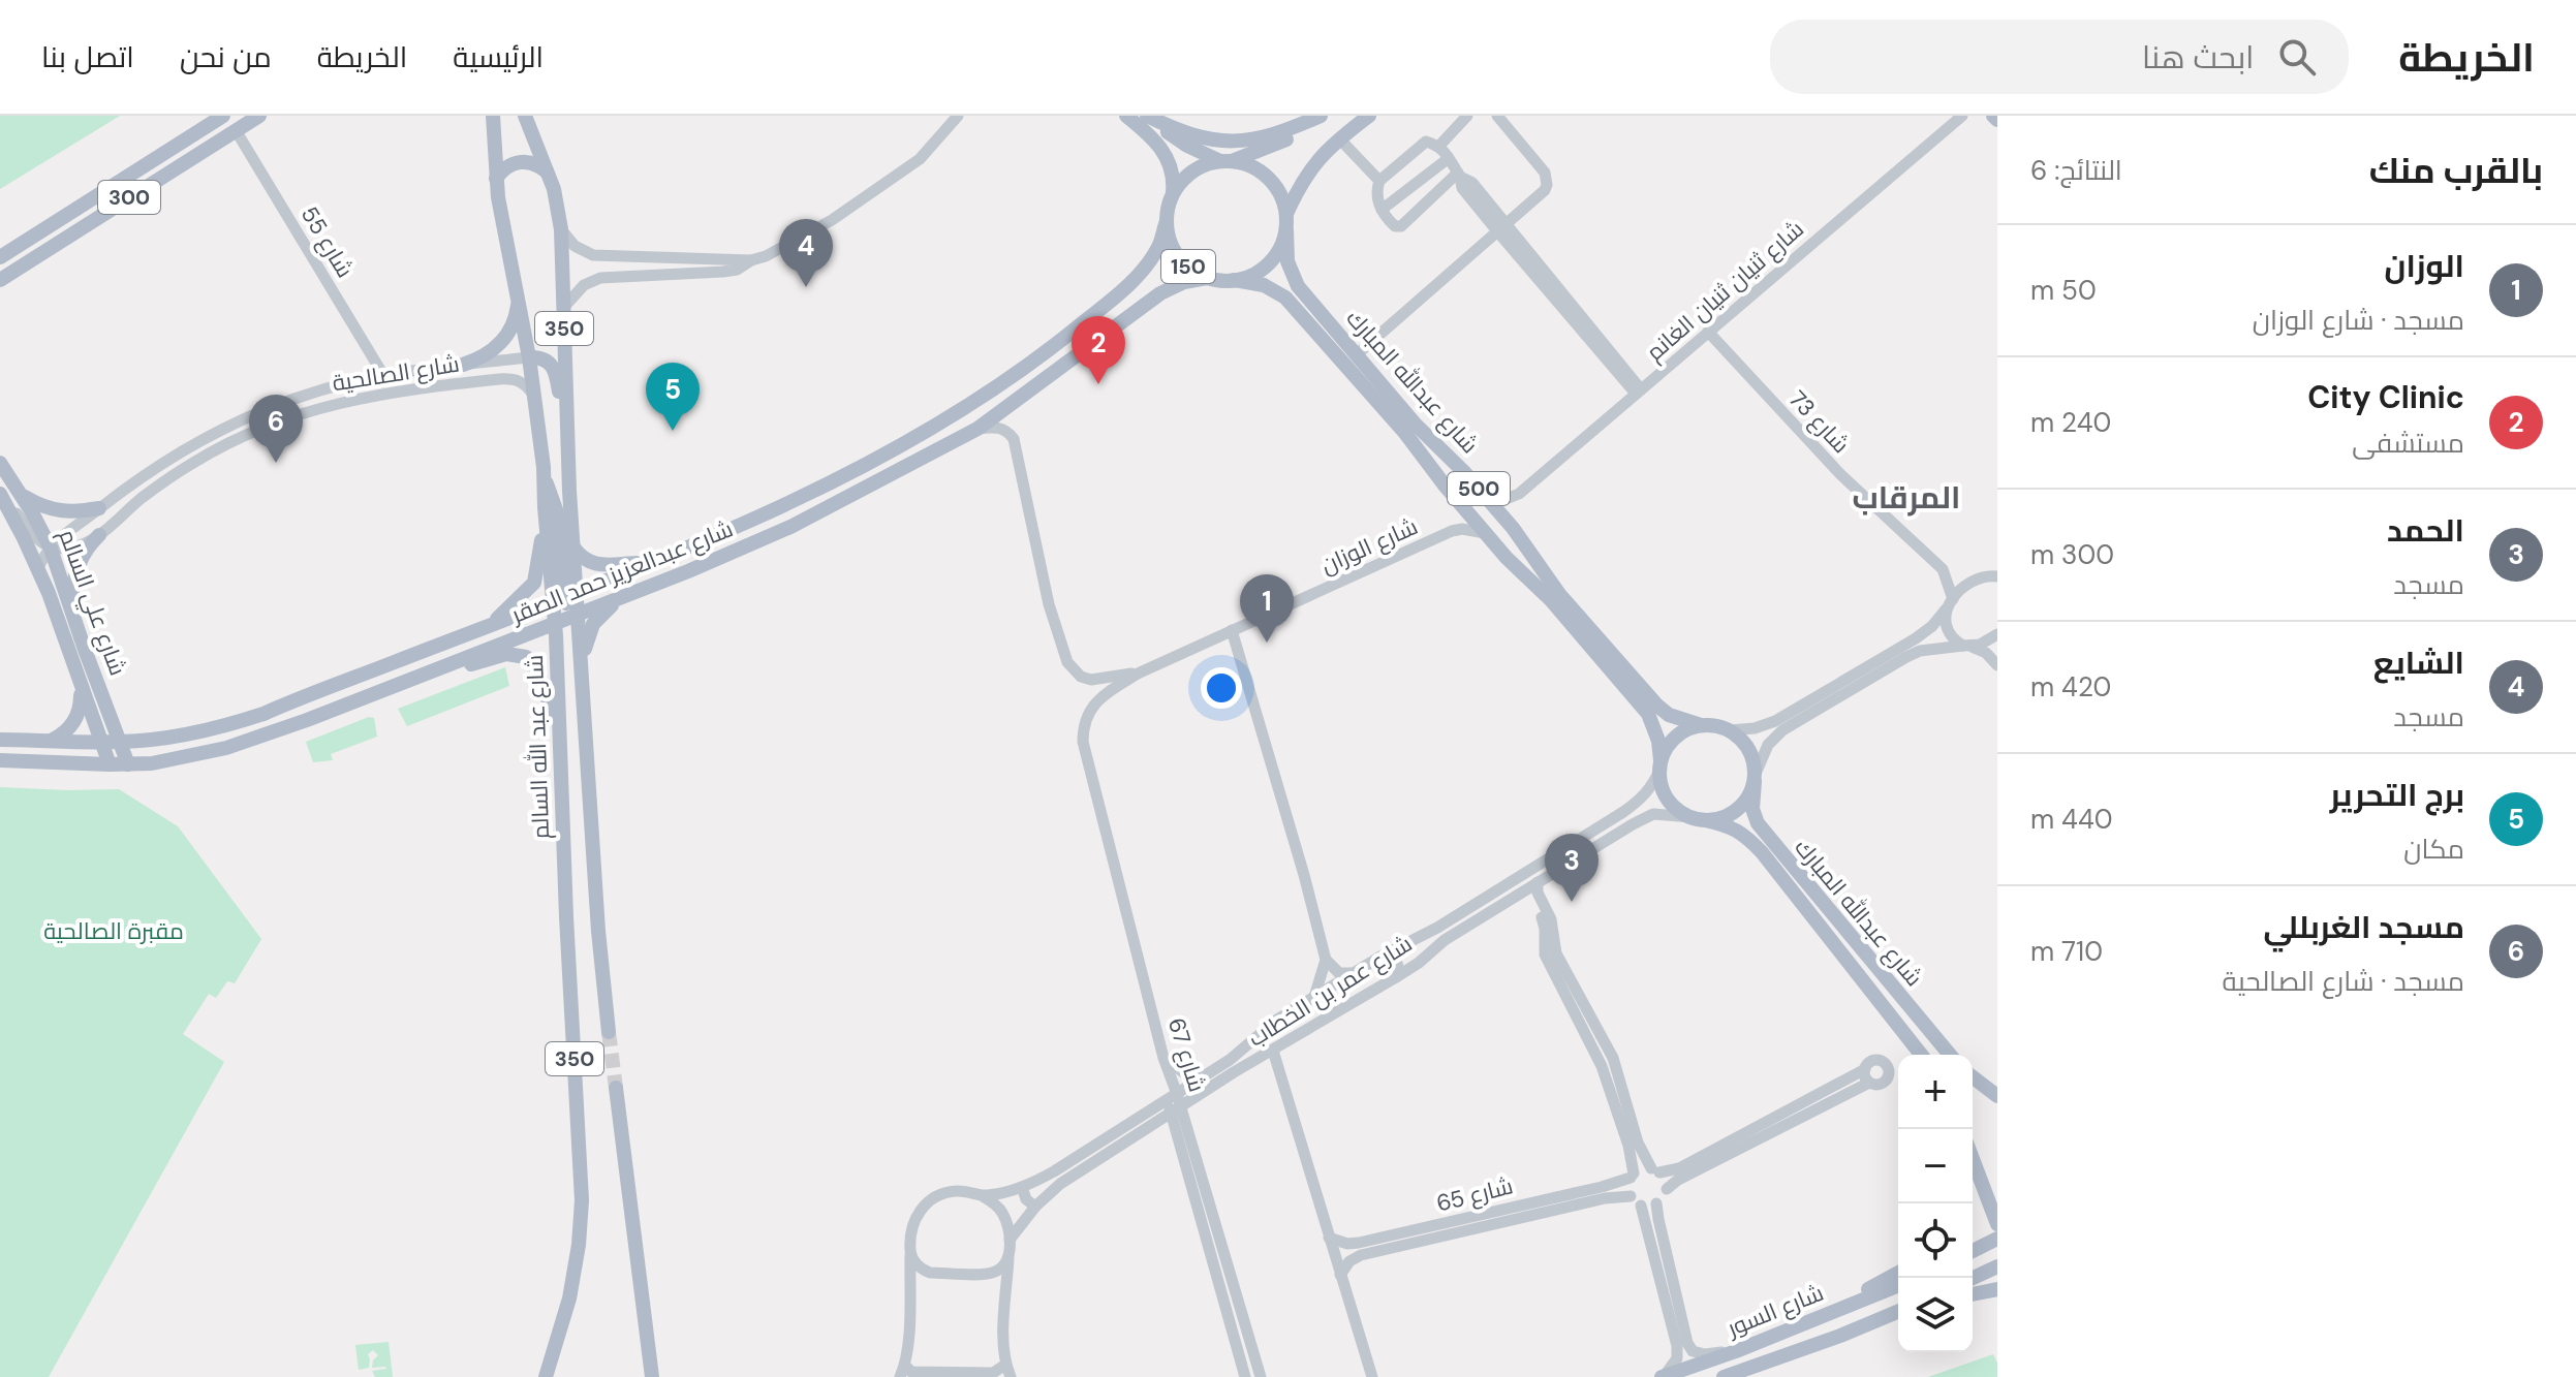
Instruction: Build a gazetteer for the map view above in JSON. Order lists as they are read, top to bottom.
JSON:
{
  "streets": {
    "main road": [
      "300",
      "150",
      "350",
      "شارع عبدالله المبارك",
      "500",
      "شارع عبدالعزيز حمد الصقر",
      "شارع علي السالم",
      "شارع عبد الله السالم",
      "شارع السور"
    ],
    "street": [
      "شارع 55",
      "شارع ثنيان ثنيان الغانم",
      "شارع الصالحية",
      "شارع 73",
      "شارع الوزان",
      "شارع عمر بن الخطاب",
      "شارع 67",
      "شارع 65"
    ]
  },
  "crossings": [
    ["300", "شارع 55"],
    ["شارع 55", "شارع الصالحية"],
    ["150", "شارع عبدالله المبارك"],
    ["150", "شارع عبدالعزيز حمد الصقر"],
    ["شارع ثنيان ثنيان الغانم", "شارع 73"],
    ["شارع الصالحية", "شارع علي السالم"],
    ["شارع الصالحية", "شارع عبد الله السالم"],
    ["شارع عبدالله المبارك", "500"],
    ["شارع عبدالله المبارك", "شارع الوزان"],
    ["شارع عبدالله المبارك", "شارع عبدالعزيز حمد الصقر"],
    ["شارع عبدالله المبارك", "شارع عمر بن الخطاب"],
    ["500", "شارع عمر بن الخطاب"],
    ["شارع الوزان", "شارع عبدالعزيز حمد الصقر"],
    ["شارع الوزان", "شارع 67"],
    ["شارع عبدالعزيز حمد الصقر", "شارع علي السالم"],
    ["شارع عبدالعزيز حمد الصقر", "شارع عبد الله السالم"],
    ["شارع عمر بن الخطاب", "شارع 67"]
  ],
  "districts": ["المرقاب"],
  "parks": ["مقبرة الصالحية"],
  "page": {
    "header": "الخريطة",
    "search": "ابحث هنا",
    "nav": [
      "الرئيسية",
      "الخريطة",
      "من نحن",
      "اتصل بنا"
    ],
    "heading": ["بالقرب منك", "النتائج: 6"],
    "pins": [
      "4",
      "2",
      "5",
      "6",
      "1",
      "3"
    ],
    "list": [
      {
        "mark": "1",
        "name": "الوزان",
        "note": "مسجد · شارع الوزان",
        "value": "50 m"
      },
      {
        "mark": "2",
        "name": "City Clinic",
        "note": "مستشفى",
        "value": "240 m"
      },
      {
        "mark": "3",
        "name": "الحمد",
        "note": "مسجد",
        "value": "300 m"
      },
      {
        "mark": "4",
        "name": "الشايع",
        "note": "مسجد",
        "value": "420 m"
      },
      {
        "mark": "5",
        "name": "برج التحرير",
        "note": "مكان",
        "value": "440 m"
      },
      {
        "mark": "6",
        "name": "مسجد الغربللي",
        "note": "مسجد · شارع الصالحية",
        "value": "710 m"
      }
    ],
    "map_buttons": ["+", "−"]
  }
}
